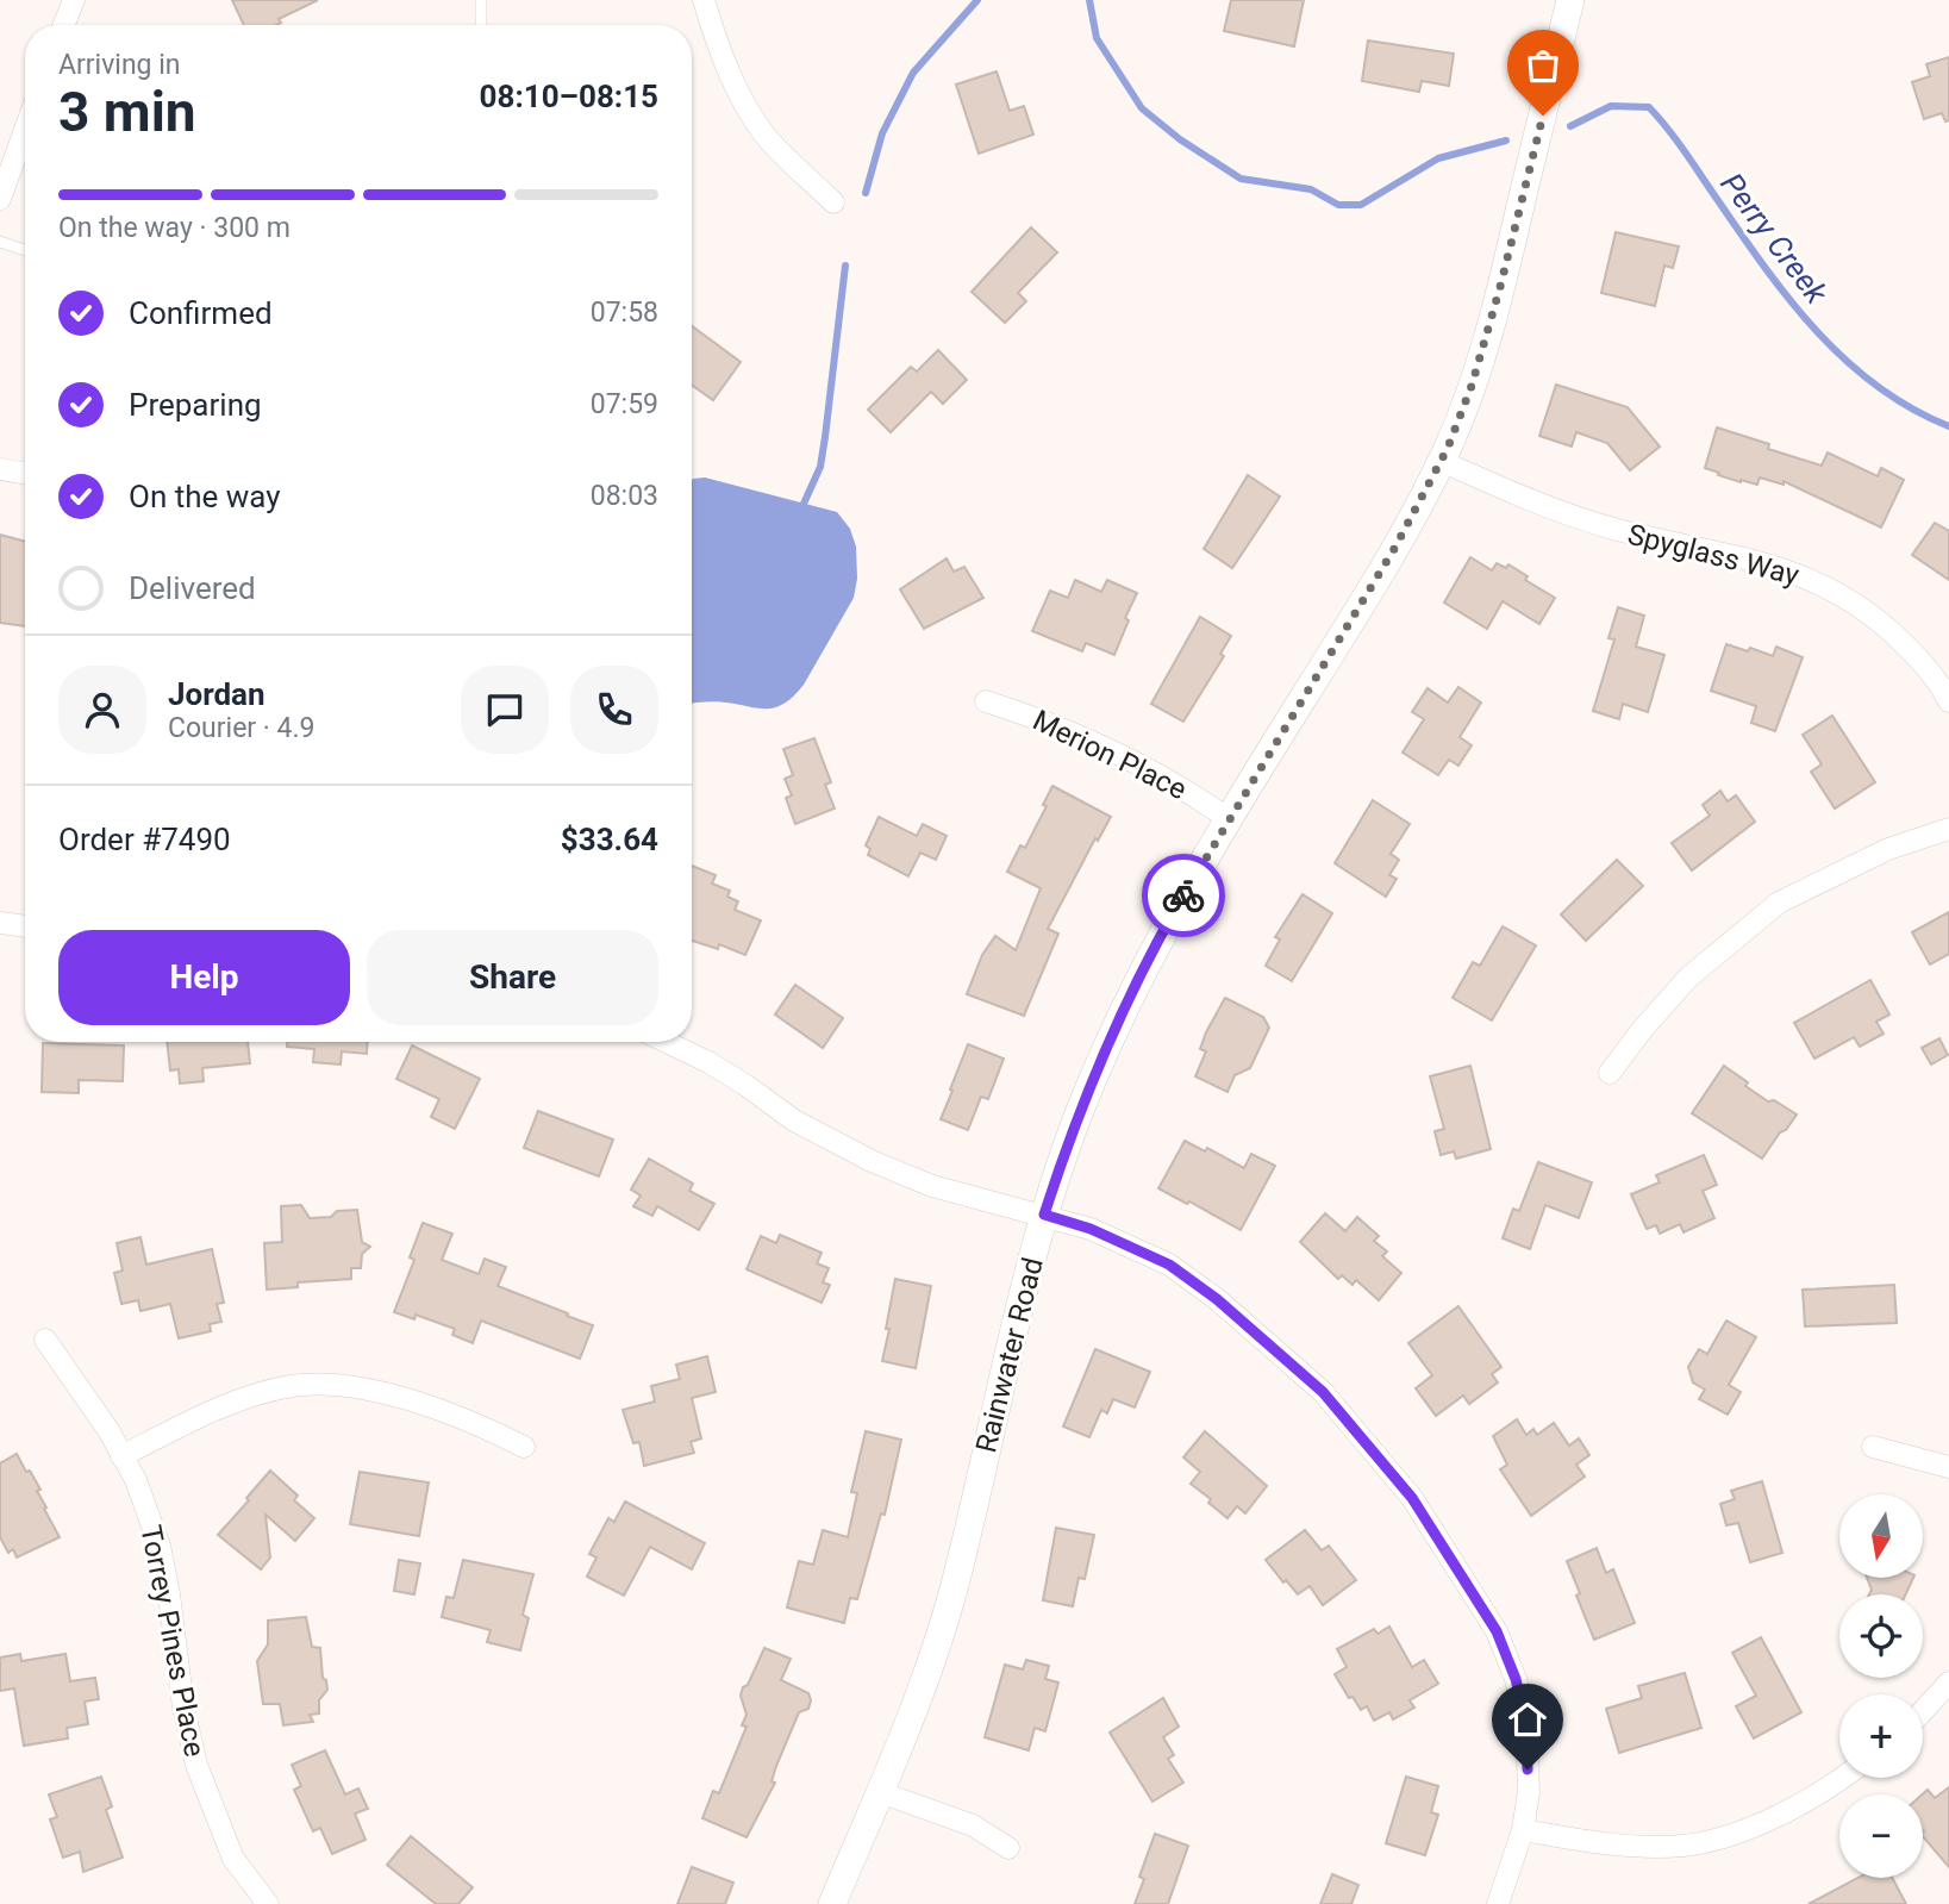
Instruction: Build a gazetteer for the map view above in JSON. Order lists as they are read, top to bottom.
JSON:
{
  "streets": {
    "street": [
      "Spyglass Way",
      "Merion Place",
      "Rainwater Road",
      "Torrey Pines Place"
    ]
  },
  "crossings": [
    ["Spyglass Way", "Rainwater Road"],
    ["Merion Place", "Rainwater Road"]
  ],
  "water": ["Perry Creek"],
  "north": "bottom",
  "page": {
    "heading": ["3 min", "Arriving in", "08:10–08:15"],
    "panel": [
      "Jordan",
      "Courier · 4.9",
      "Order #7490",
      "$33.64"
    ],
    "bar": "On the way · 300 m",
    "list": [
      ["Confirmed", "07:58"],
      ["Preparing", "07:59"],
      ["On the way", "08:03"],
      "Delivered"
    ],
    "buttons": ["Help", "Share"],
    "map_buttons": ["+", "−"]
  }
}
